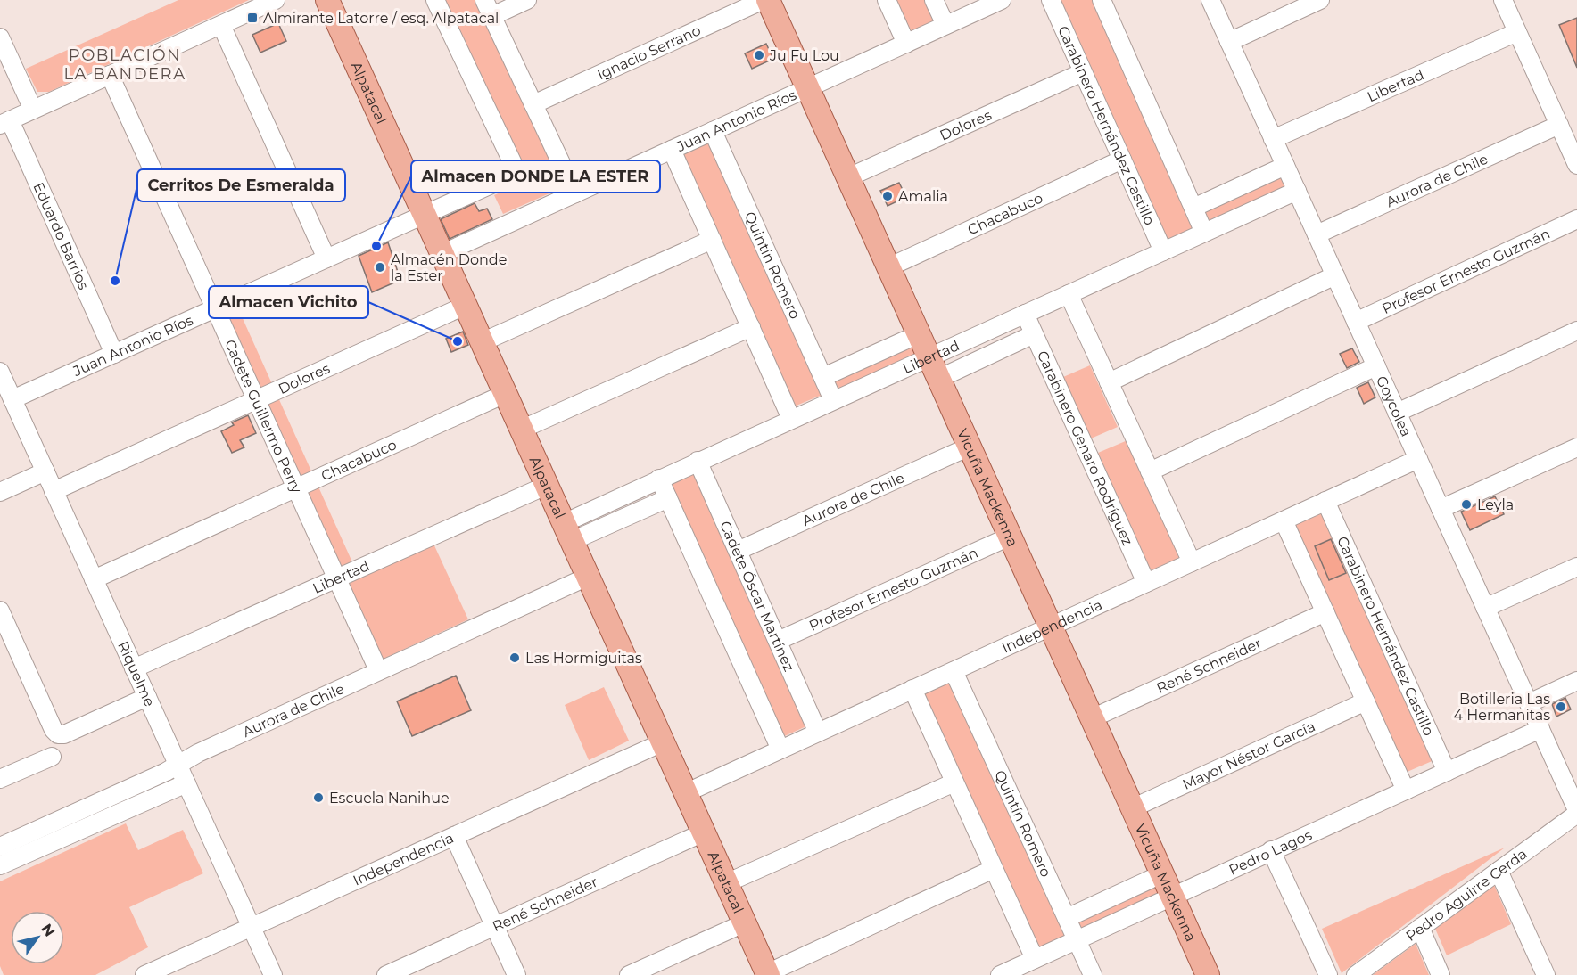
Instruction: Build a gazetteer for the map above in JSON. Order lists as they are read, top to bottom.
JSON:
{
  "streets": {
    "main road": ["Alpatacal", "Vicuña Mackenna"],
    "street": [
      "Ignacio Serrano",
      "Libertad",
      "Juan Antonio Ríos",
      "Dolores",
      "Carabinero Hernández Castillo",
      "Aurora de Chile",
      "Chacabuco",
      "Eduardo Barrios",
      "Quintín Romero",
      "Profesor Ernesto Guzmán",
      "Goycolea",
      "Cadete Guillermo Perry",
      "Carabinero Genaro Rodríguez",
      "Cadete Óscar Martínez",
      "Independencia",
      "René Schneider",
      "Riquelme",
      "Mayor Néstor García",
      "Pedro Lagos",
      "Pedro Aguirre Cerda"
    ]
  },
  "crossings": [
    ["Libertad", "Alpatacal"],
    ["Libertad", "Carabinero Hernández Castillo"],
    ["Libertad", "Quintín Romero"],
    ["Libertad", "Goycolea"],
    ["Libertad", "Cadete Guillermo Perry"],
    ["Libertad", "Carabinero Genaro Rodríguez"],
    ["Libertad", "Vicuña Mackenna"],
    ["Libertad", "Cadete Óscar Martínez"],
    ["Libertad", "Riquelme"],
    ["Alpatacal", "Juan Antonio Ríos"],
    ["Alpatacal", "Dolores"],
    ["Alpatacal", "Aurora de Chile"],
    ["Alpatacal", "Chacabuco"],
    ["Alpatacal", "Independencia"],
    ["Alpatacal", "René Schneider"],
    ["Juan Antonio Ríos", "Eduardo Barrios"],
    ["Juan Antonio Ríos", "Quintín Romero"],
    ["Juan Antonio Ríos", "Cadete Guillermo Perry"],
    ["Juan Antonio Ríos", "Vicuña Mackenna"],
    ["Juan Antonio Ríos", "Riquelme"],
    ["Dolores", "Carabinero Hernández Castillo"],
    ["Dolores", "Cadete Guillermo Perry"],
    ["Dolores", "Vicuña Mackenna"],
    ["Dolores", "Riquelme"],
    ["Carabinero Hernández Castillo", "Chacabuco"],
    ["Carabinero Hernández Castillo", "Independencia"],
    ["Carabinero Hernández Castillo", "Pedro Lagos"],
    ["Aurora de Chile", "Goycolea"],
    ["Aurora de Chile", "Cadete Guillermo Perry"],
    ["Aurora de Chile", "Vicuña Mackenna"],
    ["Aurora de Chile", "Cadete Óscar Martínez"],
    ["Aurora de Chile", "Riquelme"],
    ["Chacabuco", "Cadete Guillermo Perry"],
    ["Chacabuco", "Vicuña Mackenna"],
    ["Chacabuco", "Riquelme"],
    ["Quintín Romero", "Independencia"],
    ["Quintín Romero", "Pedro Lagos"],
    ["Profesor Ernesto Guzmán", "Goycolea"],
    ["Profesor Ernesto Guzmán", "Vicuña Mackenna"],
    ["Profesor Ernesto Guzmán", "Cadete Óscar Martínez"],
    ["Goycolea", "Independencia"],
    ["Goycolea", "Pedro Lagos"],
    ["Goycolea", "Pedro Aguirre Cerda"],
    ["Carabinero Genaro Rodríguez", "Independencia"],
    ["Vicuña Mackenna", "Independencia"],
    ["Vicuña Mackenna", "René Schneider"],
    ["Vicuña Mackenna", "Mayor Néstor García"],
    ["Vicuña Mackenna", "Pedro Lagos"],
    ["Cadete Óscar Martínez", "Independencia"],
    ["Independencia", "Riquelme"]
  ],
  "districts": ["POBLACIÓN LA BANDERA"],
  "places": {
    "transit": ["Almirante Latorre / esq. Alpatacal"],
    "other": [
      "Ju Fu Lou",
      "Amalia",
      "Almacen DONDE LA ESTER",
      "Almacén Donde la Ester",
      "Cerritos De Esmeralda",
      "Almacen Vichito",
      "Leyla",
      "Las Hormiguitas",
      "Botilleria Las 4 Hermanitas",
      "Escuela Nanihue"
    ]
  },
  "north": "top right"
}
